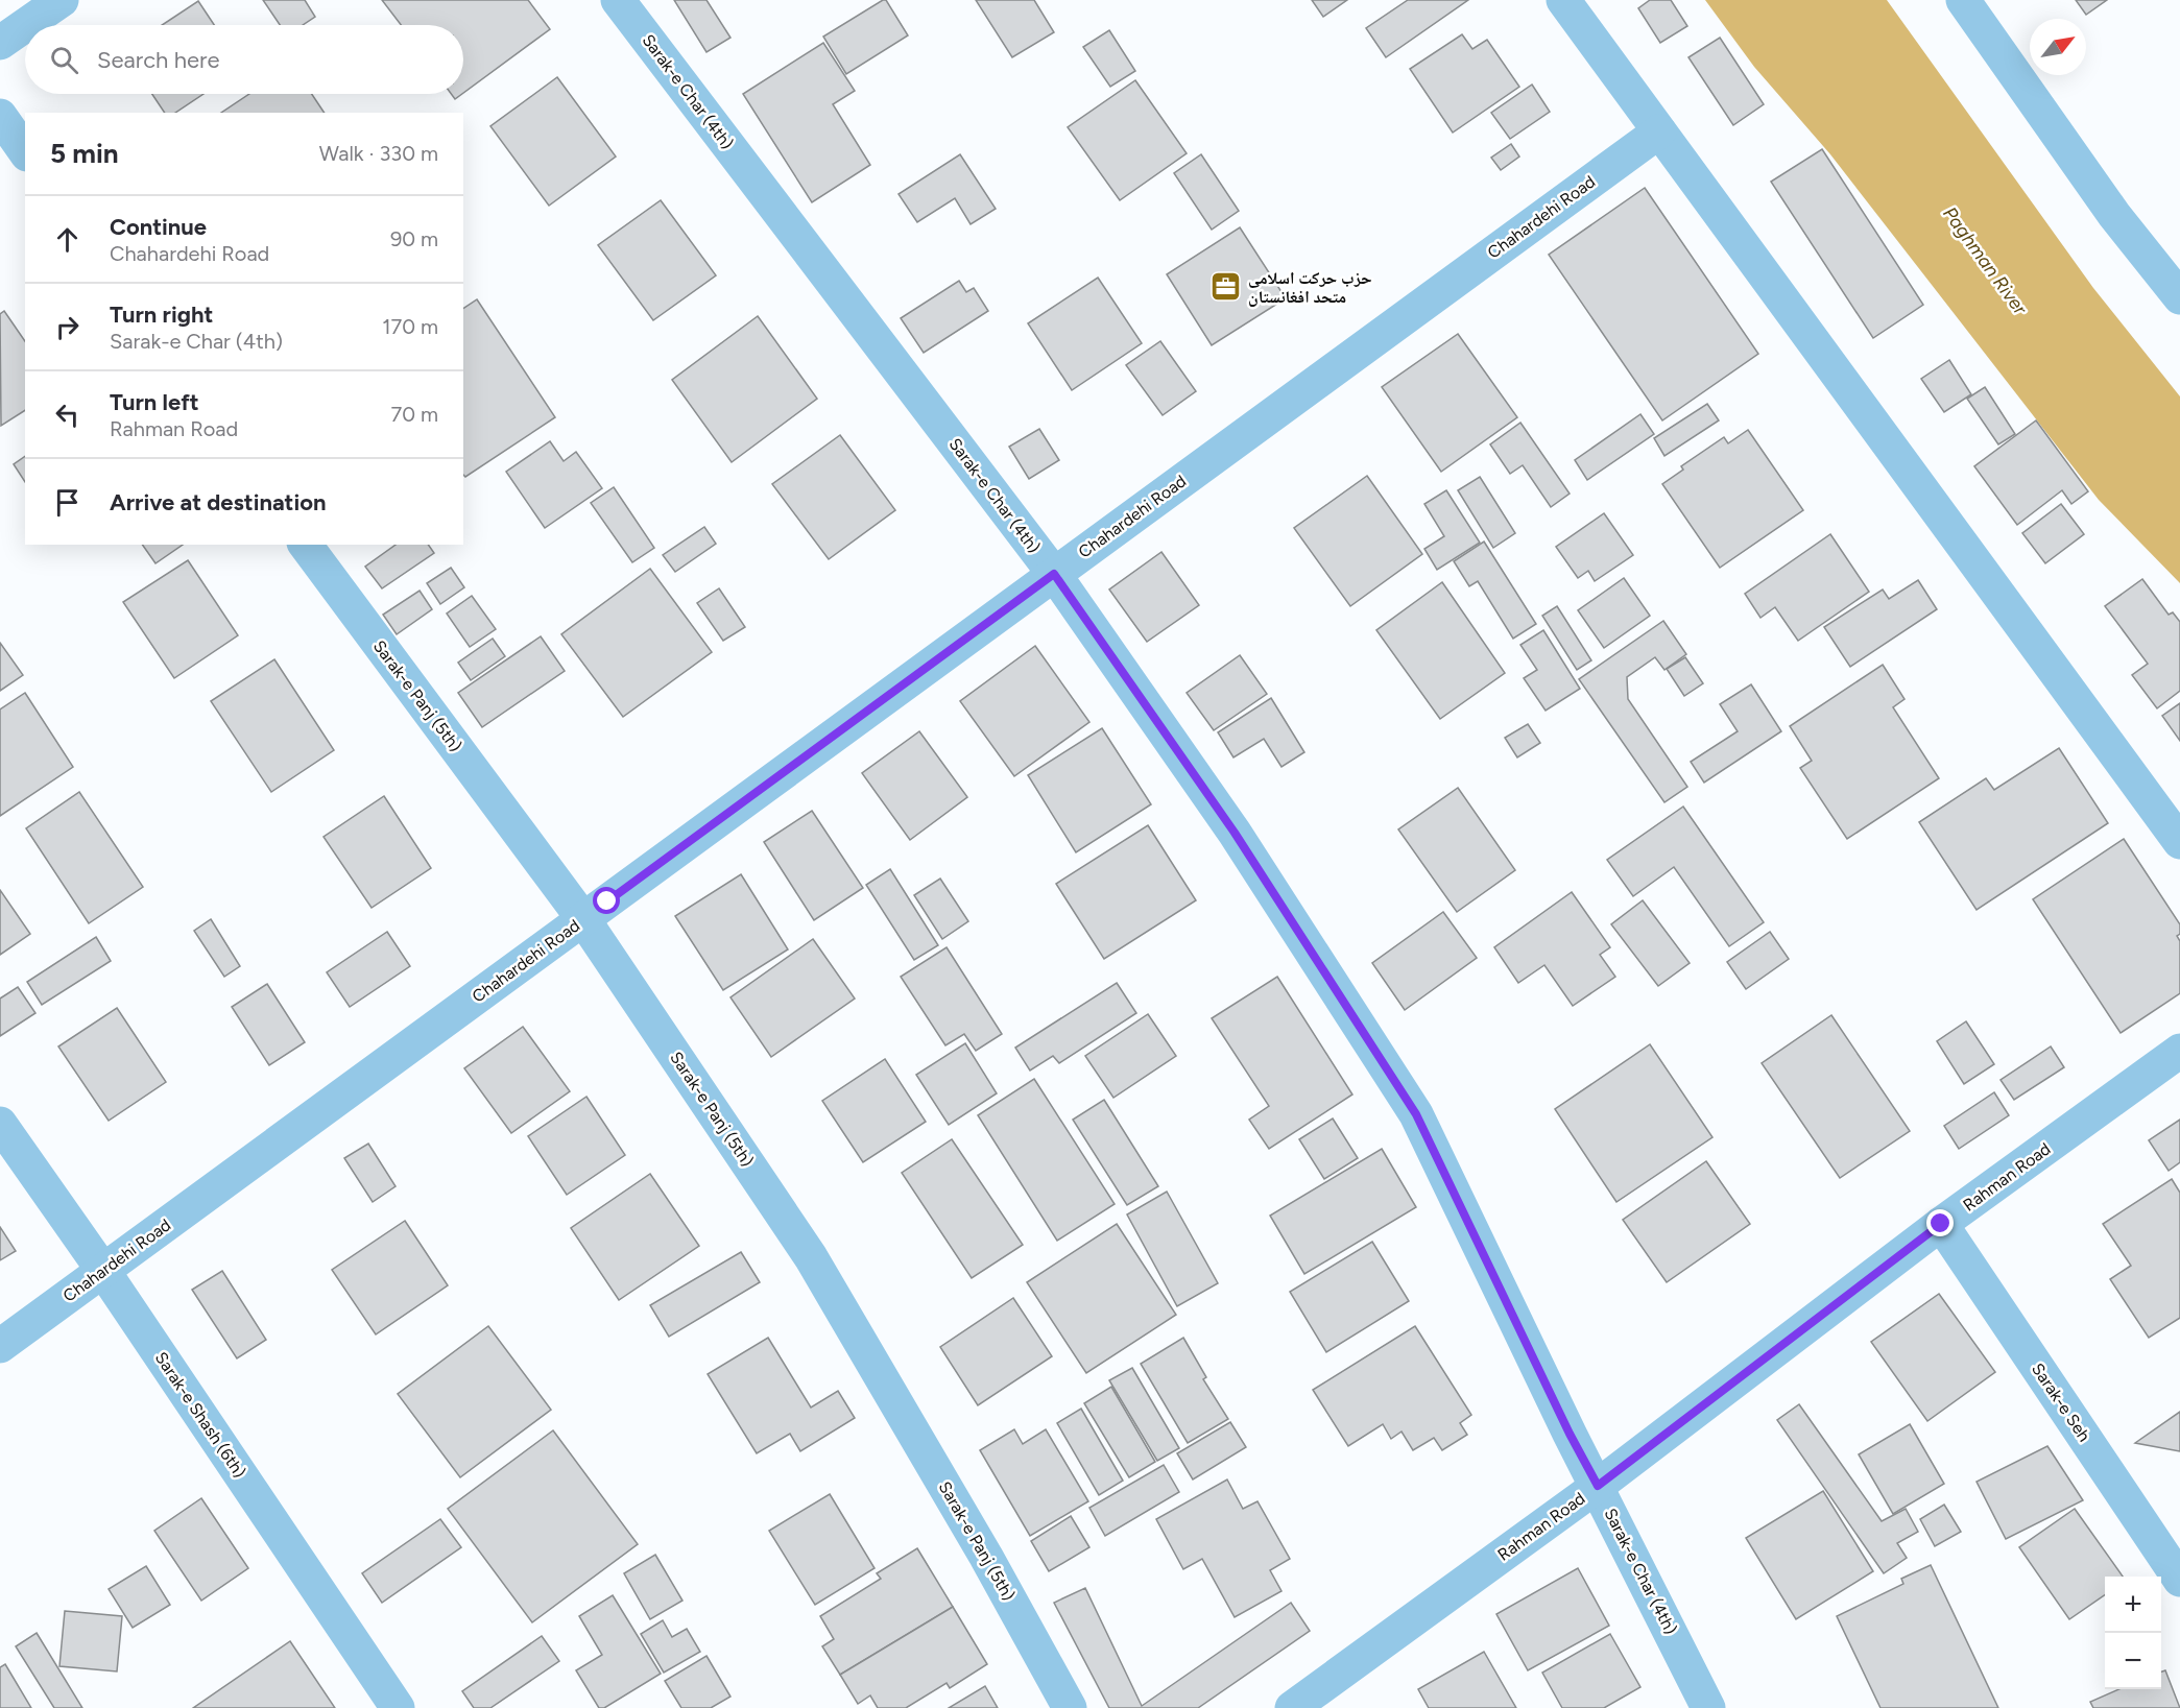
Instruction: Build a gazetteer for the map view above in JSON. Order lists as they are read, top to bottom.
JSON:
{
  "streets": {
    "street": [
      "Sarak-e Char (4th)",
      "Chahardehi Road",
      "Sarak-e Panj (5th)",
      "Rahman Road",
      "Sarak-e Seh",
      "Sarak-e Shash (6th)"
    ]
  },
  "crossings": [
    ["Sarak-e Char (4th)", "Chahardehi Road"],
    ["Sarak-e Char (4th)", "Rahman Road"],
    ["Chahardehi Road", "Sarak-e Panj (5th)"],
    ["Chahardehi Road", "Sarak-e Shash (6th)"],
    ["Rahman Road", "Sarak-e Seh"]
  ],
  "water": ["Paghman River"],
  "places": {
    "office": ["حزب حرکت اسلامی متحد افغانستان"]
  },
  "north": "top right",
  "page": {
    "search": "Search here",
    "heading": ["5 min", "Walk · 330 m"],
    "list": [
      ["Continue", "Chahardehi Road", "90 m"],
      ["Turn right", "Sarak-e Char (4th)", "170 m"],
      ["Turn left", "Rahman Road", "70 m"],
      "Arrive at destination"
    ],
    "map_buttons": ["+", "−"]
  }
}
